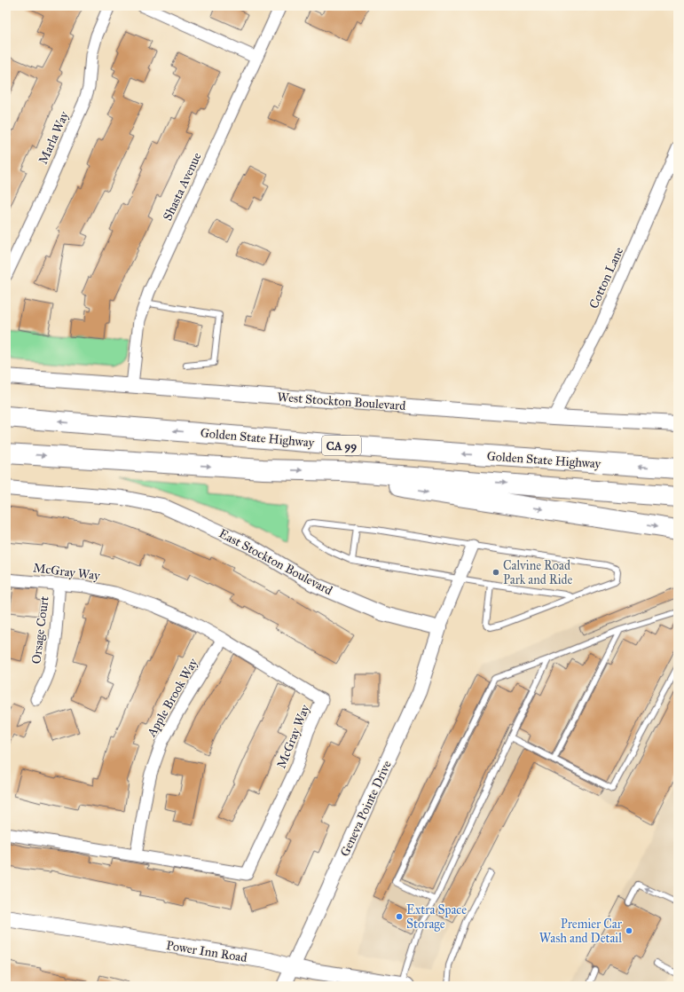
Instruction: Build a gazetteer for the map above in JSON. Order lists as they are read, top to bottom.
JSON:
{
  "streets": {
    "highway": ["Golden State Highway", "CA 99"],
    "main road": ["Power Inn Road"],
    "street": [
      "Marla Way",
      "Shasta Avenue",
      "Cotton Lane",
      "West Stockton Boulevard",
      "East Stockton Boulevard",
      "McGray Way",
      "Orsage Court",
      "Apple Brook Way",
      "Geneva Pointe Drive"
    ]
  },
  "crossings": [
    ["Shasta Avenue", "West Stockton Boulevard"],
    ["Cotton Lane", "West Stockton Boulevard"],
    ["East Stockton Boulevard", "Geneva Pointe Drive"],
    ["McGray Way", "Orsage Court"],
    ["McGray Way", "Apple Brook Way"],
    ["Geneva Pointe Drive", "Power Inn Road"]
  ],
  "places": ["Calvine Road Park and Ride", "Extra Space Storage", "Premier Car Wash and Detail"]
}
